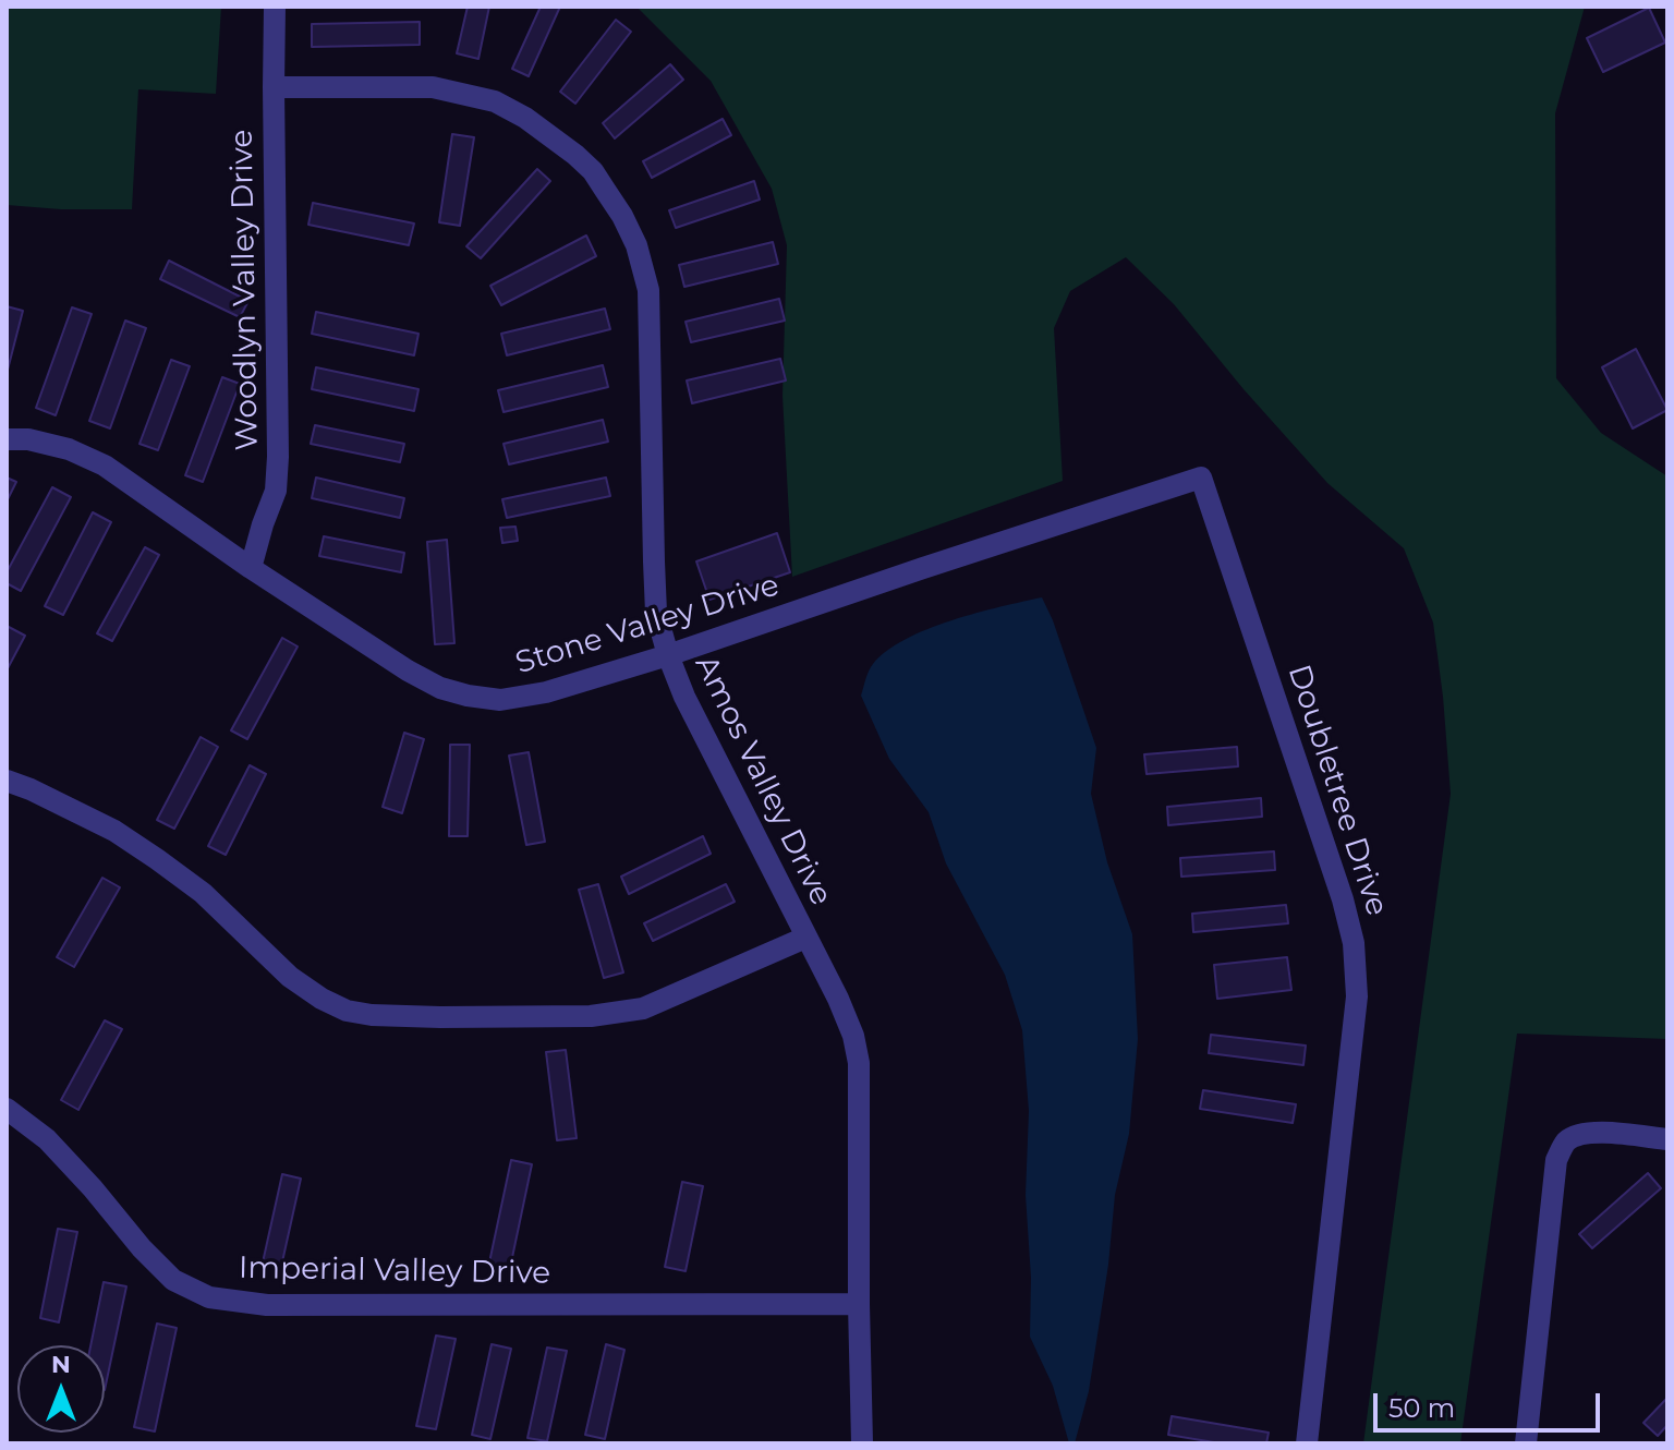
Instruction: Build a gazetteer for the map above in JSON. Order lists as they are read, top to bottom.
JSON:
{
  "streets": {
    "street": [
      "Woodlyn Valley Drive",
      "Stone Valley Drive",
      "Amos Valley Drive",
      "Doubletree Drive",
      "Imperial Valley Drive"
    ]
  },
  "crossings": [
    ["Woodlyn Valley Drive", "Stone Valley Drive"],
    ["Woodlyn Valley Drive", "Amos Valley Drive"],
    ["Stone Valley Drive", "Amos Valley Drive"],
    ["Stone Valley Drive", "Doubletree Drive"],
    ["Amos Valley Drive", "Imperial Valley Drive"]
  ],
  "scale_bar": "50 m",
  "north": "top"
}
